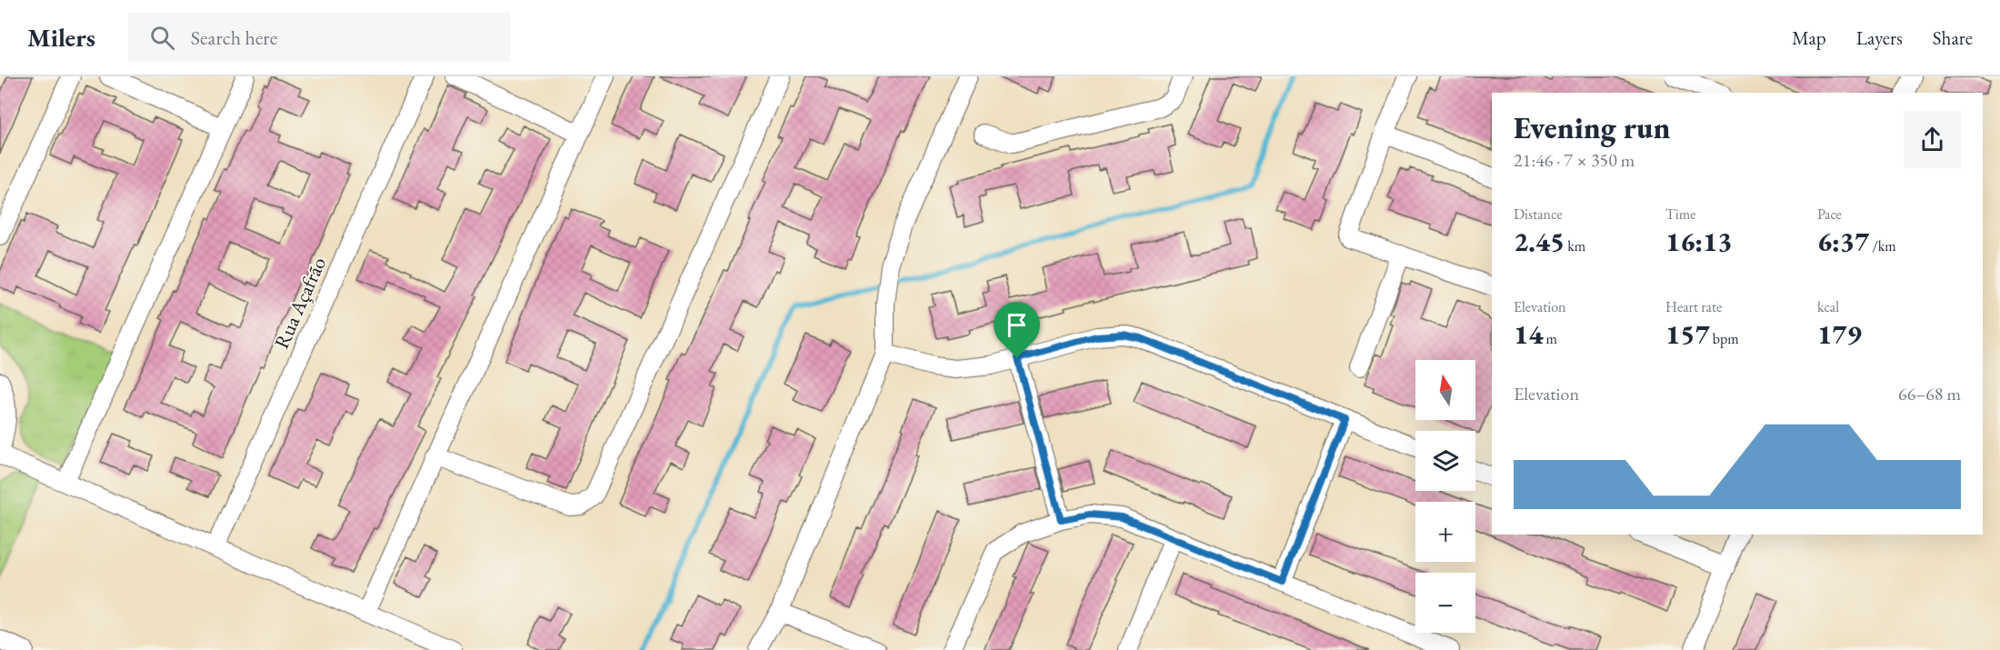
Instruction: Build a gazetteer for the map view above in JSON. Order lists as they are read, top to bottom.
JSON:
{
  "streets": {
    "street": ["Rua Açafrão"]
  },
  "north": "top",
  "page": {
    "header": "Milers",
    "search": "Search here",
    "nav": ["Map", "Layers", "Share"],
    "heading": ["Evening run", "21:46 · 7 × 350 m"],
    "stats": [
      ["Distance", "2.45 km"],
      ["Time", "16:13"],
      ["Pace", "6:37 /km"],
      ["Elevation", "14 m"],
      ["Heart rate", "157 bpm"],
      ["kcal", "179"]
    ],
    "map_buttons": ["+", "−"],
    "chart": ["Elevation", "66–68 m"]
  }
}
